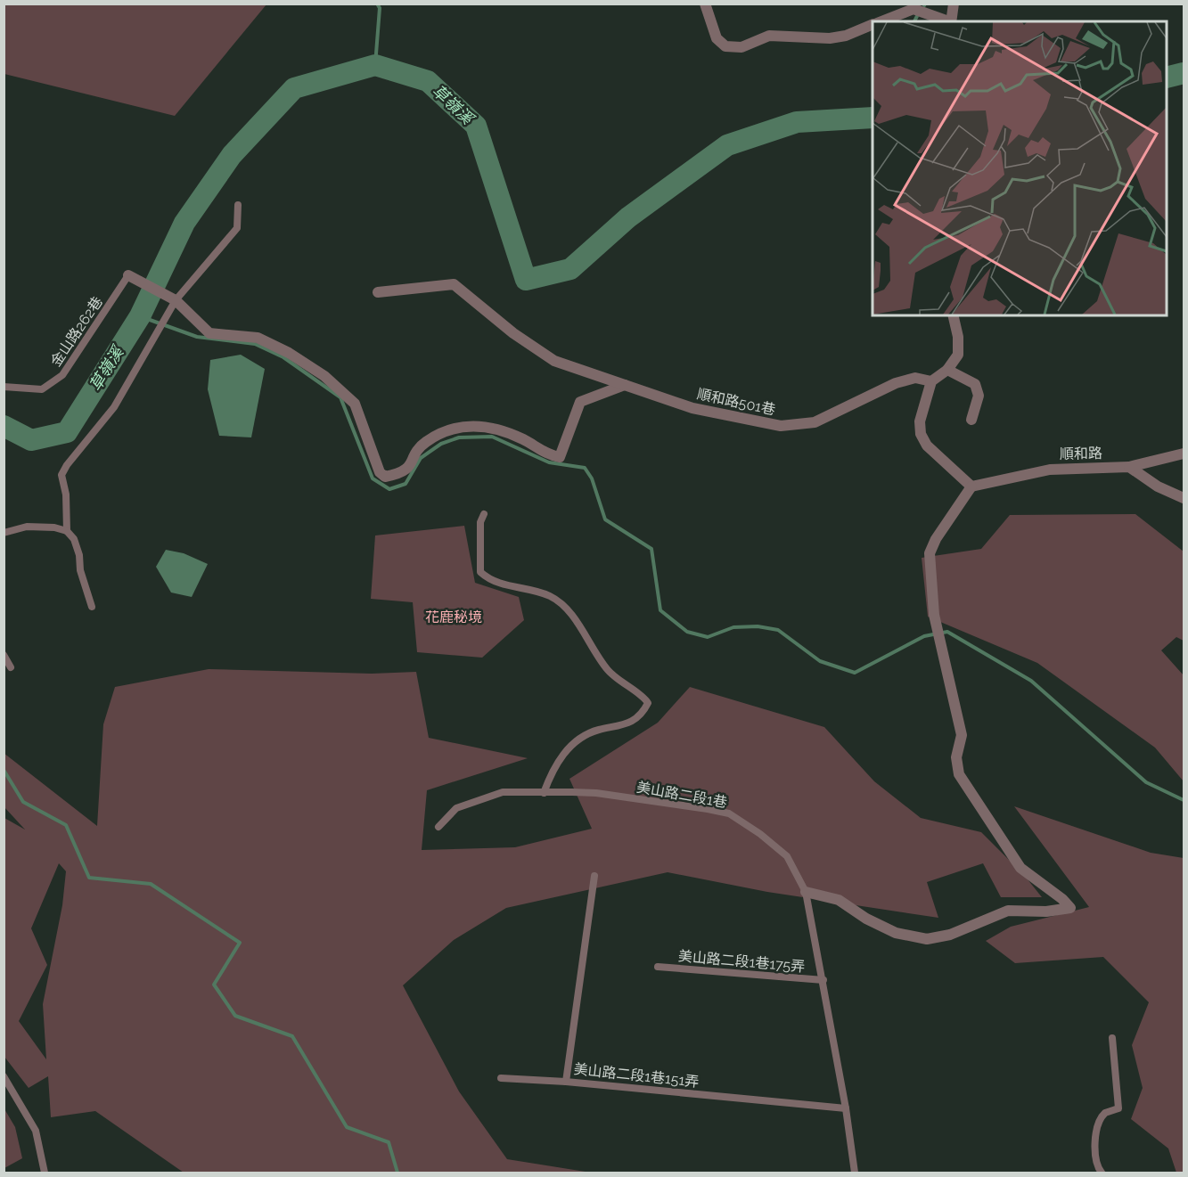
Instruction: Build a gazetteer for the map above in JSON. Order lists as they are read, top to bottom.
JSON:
{
  "streets": {
    "street": ["順和路501巷", "順和路"],
    "lane": [
      "金山路262巷",
      "美山路二段1巷",
      "美山路二段1巷175弄",
      "美山路二段1巷151弄"
    ]
  },
  "crossings": [
    ["美山路二段1巷", "美山路二段1巷175弄"],
    ["美山路二段1巷", "美山路二段1巷151弄"]
  ],
  "water": ["草嶺溪"],
  "parks": ["花鹿秘境"]
}
